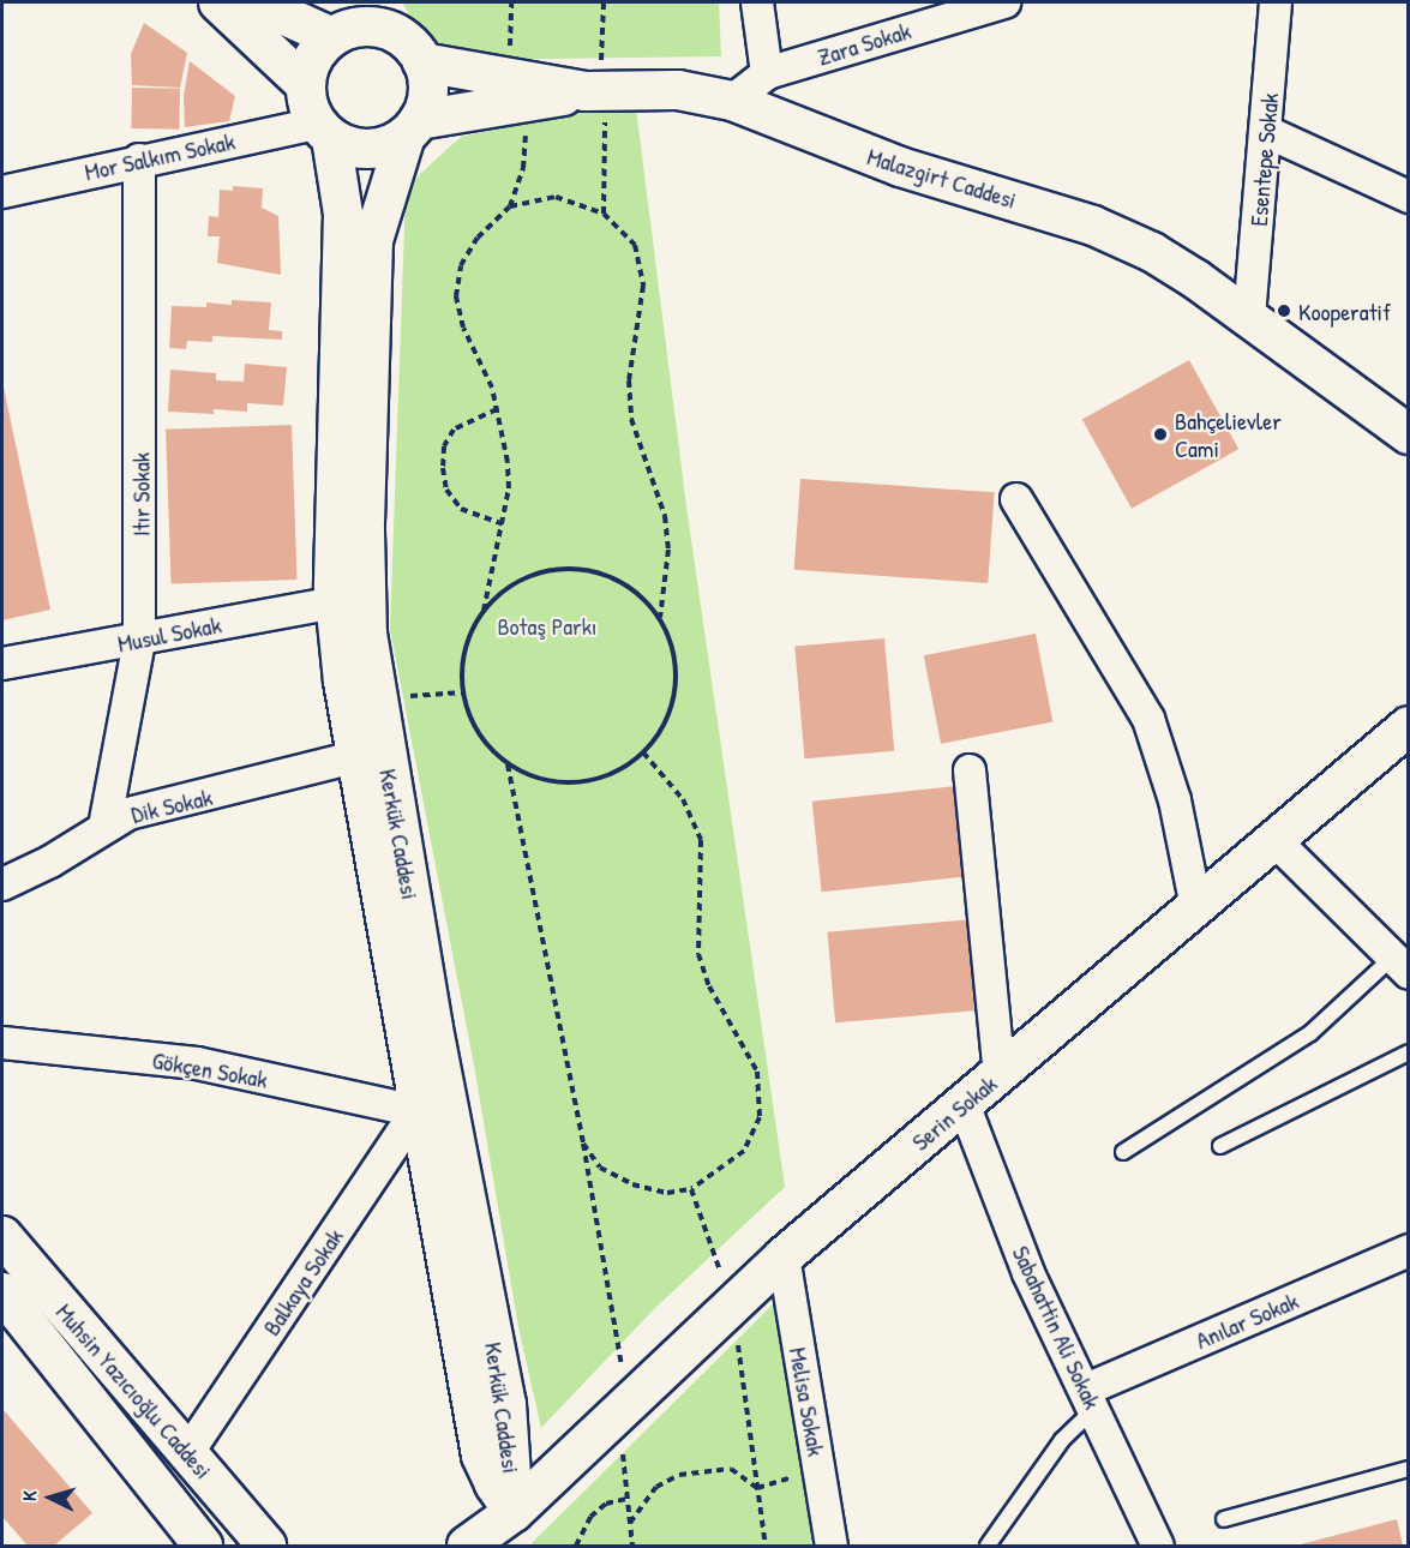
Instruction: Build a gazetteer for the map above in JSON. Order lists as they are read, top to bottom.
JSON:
{
  "streets": {
    "street": [
      "Zara Sokak",
      "Mor Salkım Sokak",
      "Esentepe Sokak",
      "Malazgirt Caddesi",
      "Itır Sokak",
      "Musul Sokak",
      "Dik Sokak",
      "Kerkük Caddesi",
      "Gökçen Sokak",
      "Serin Sokak",
      "Balkaya Sokak",
      "Anılar Sokak",
      "Sabahattin Ali Sokak",
      "Muhsin Yazıcıoğlu Caddesi",
      "Melisa Sokak"
    ]
  },
  "crossings": [
    ["Zara Sokak", "Malazgirt Caddesi"],
    ["Mor Salkım Sokak", "Malazgirt Caddesi"],
    ["Mor Salkım Sokak", "Itır Sokak"],
    ["Mor Salkım Sokak", "Kerkük Caddesi"],
    ["Esentepe Sokak", "Malazgirt Caddesi"],
    ["Malazgirt Caddesi", "Kerkük Caddesi"],
    ["Itır Sokak", "Musul Sokak"],
    ["Itır Sokak", "Dik Sokak"],
    ["Musul Sokak", "Kerkük Caddesi"],
    ["Dik Sokak", "Kerkük Caddesi"],
    ["Kerkük Caddesi", "Gökçen Sokak"],
    ["Kerkük Caddesi", "Serin Sokak"],
    ["Kerkük Caddesi", "Balkaya Sokak"],
    ["Gökçen Sokak", "Balkaya Sokak"],
    ["Serin Sokak", "Sabahattin Ali Sokak"],
    ["Serin Sokak", "Melisa Sokak"],
    ["Balkaya Sokak", "Muhsin Yazıcıoğlu Caddesi"],
    ["Anılar Sokak", "Sabahattin Ali Sokak"]
  ],
  "parks": ["Botaş Parkı"],
  "places": ["Kooperatif", "Bahçelievler Cami"],
  "north": "left"
}
